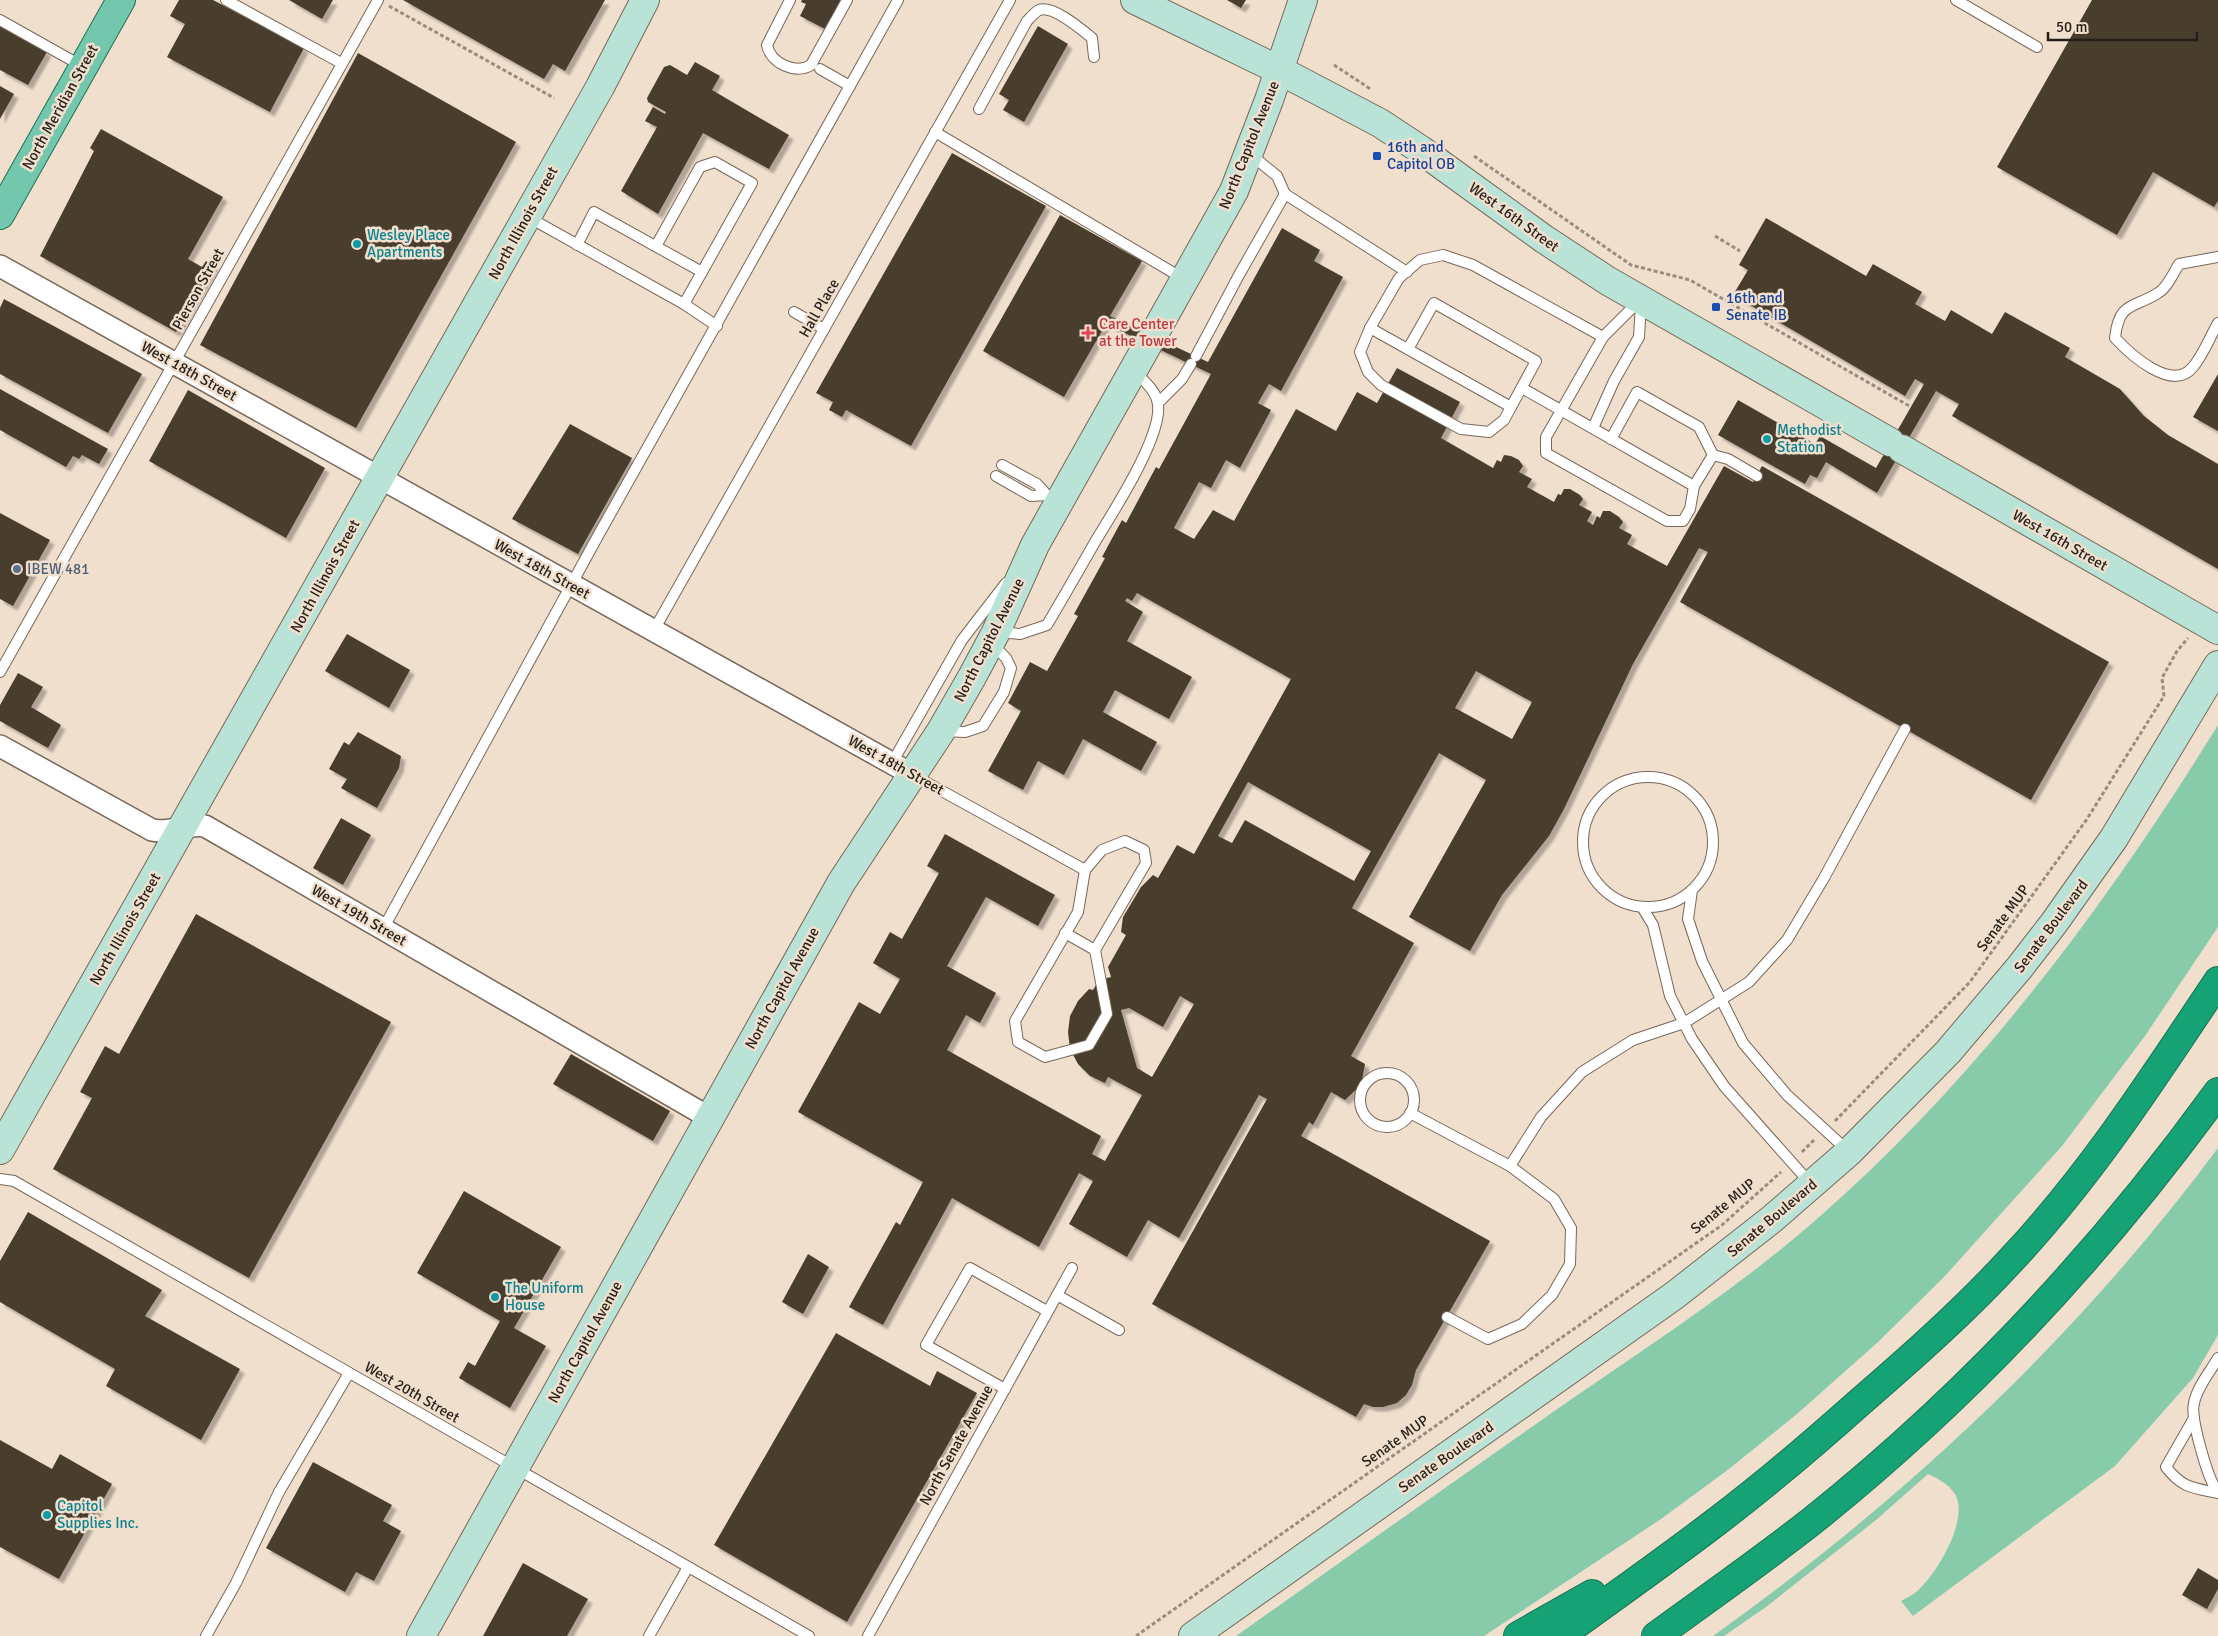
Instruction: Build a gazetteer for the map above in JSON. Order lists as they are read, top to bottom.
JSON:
{
  "streets": {
    "main road": [
      "North Meridian Street",
      "North Capitol Avenue",
      "West 16th Street",
      "North Illinois Street",
      "Senate Boulevard"
    ],
    "street": ["West 18th Street", "West 19th Street"],
    "lane": [
      "Pierson Street",
      "Hall Place",
      "West 20th Street",
      "North Senate Avenue"
    ],
    "path": ["Senate MUP"]
  },
  "crossings": [
    ["North Capitol Avenue", "West 16th Street"],
    ["North Capitol Avenue", "West 18th Street"],
    ["North Capitol Avenue", "West 19th Street"],
    ["North Capitol Avenue", "West 20th Street"],
    ["North Illinois Street", "West 18th Street"],
    ["North Illinois Street", "West 19th Street"],
    ["Pierson Street", "West 18th Street"],
    ["Hall Place", "West 18th Street"]
  ],
  "places": {
    "transit": ["16th and Capitol OB", "16th and Senate IB"],
    "other": [
      "Wesley Place Apartments",
      "Methodist Station",
      "IBEW 481",
      "The Uniform House",
      "Capitol Supplies Inc."
    ],
    "health": ["Care Center at the Tower"]
  },
  "scale_bar": "50 m"
}
